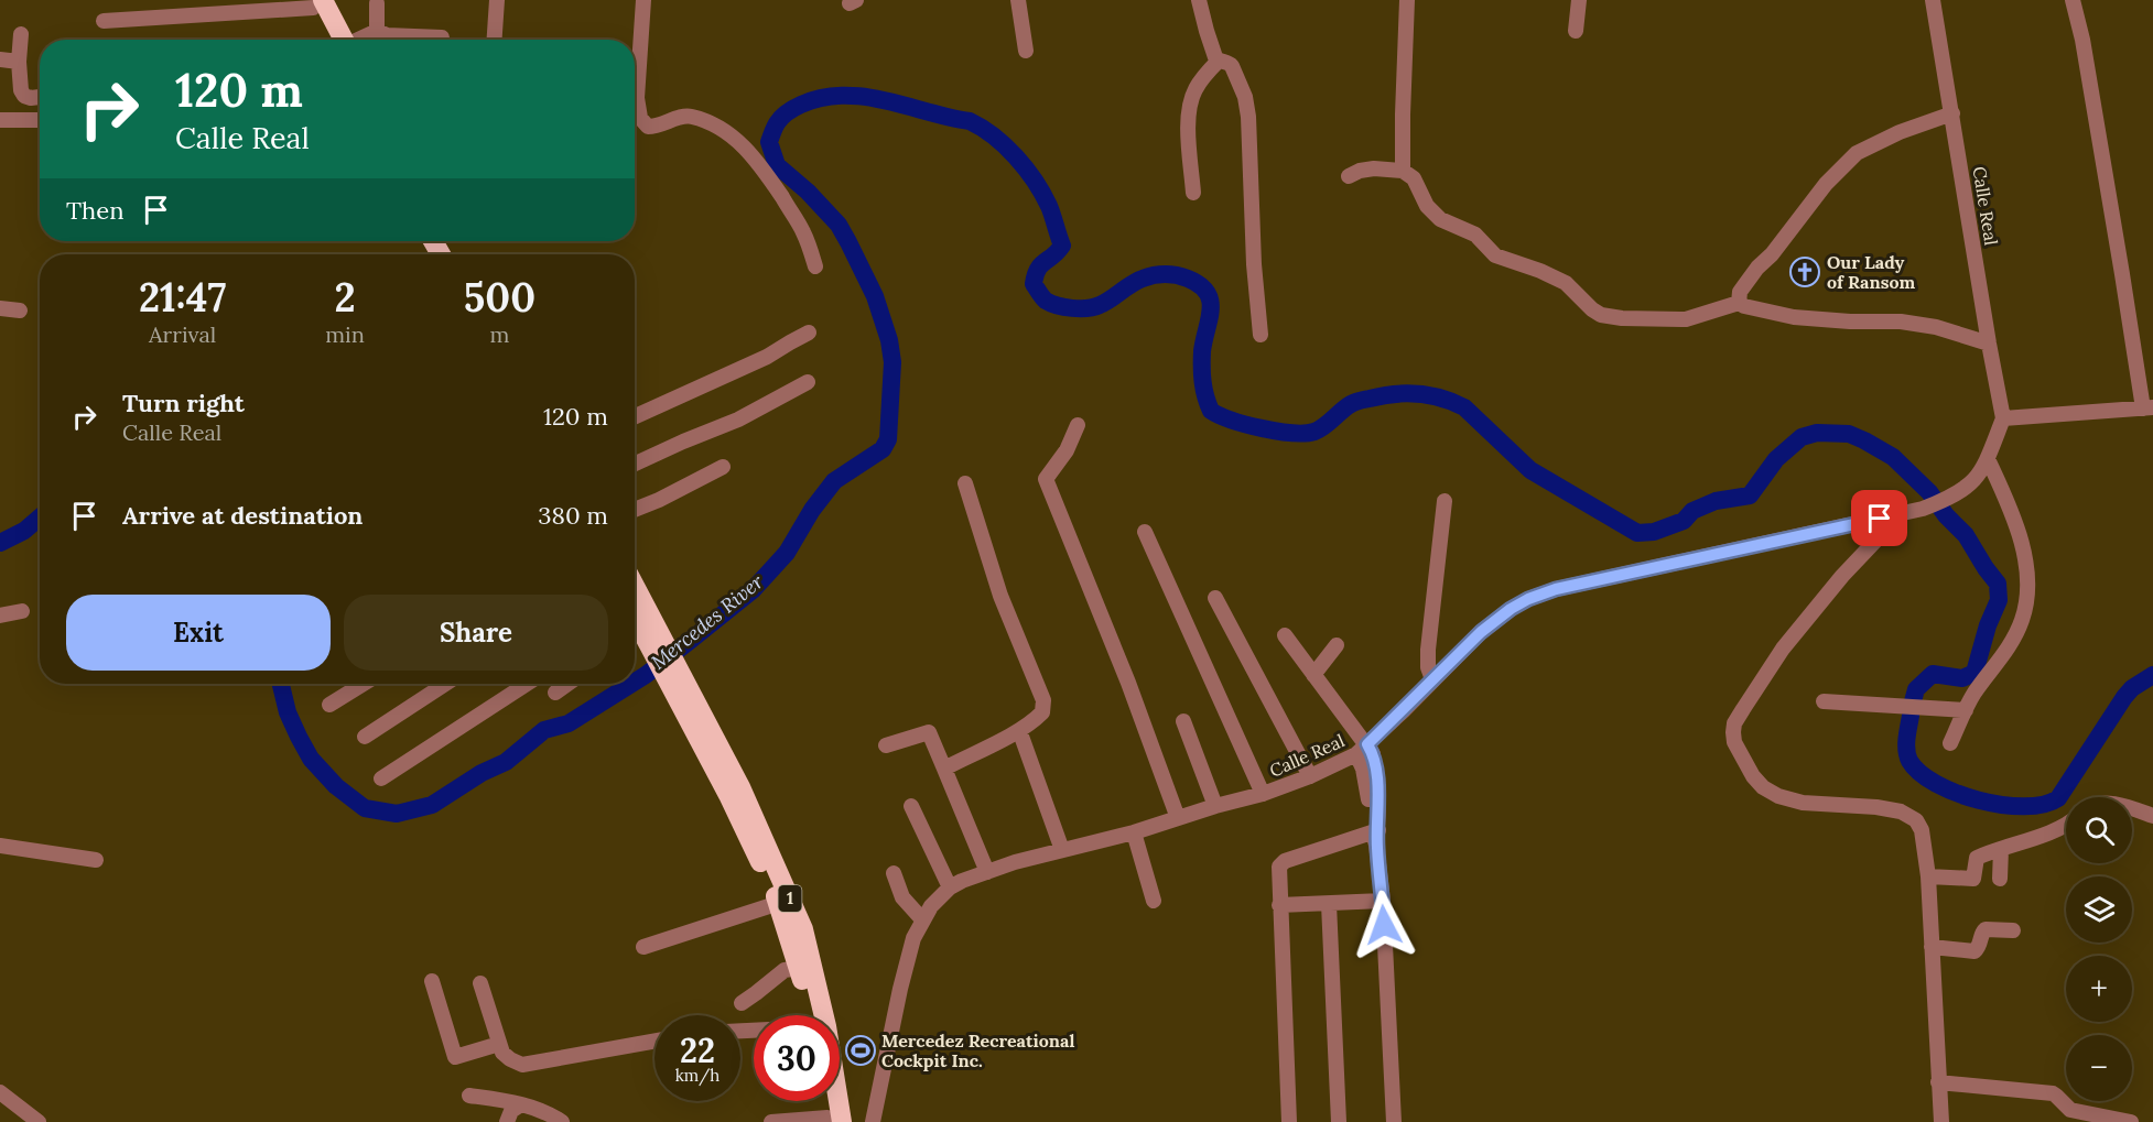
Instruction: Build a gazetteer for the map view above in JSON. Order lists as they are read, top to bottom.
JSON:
{
  "streets": {
    "highway": ["1"],
    "street": ["Calle Real"]
  },
  "water": ["Mercedes River"],
  "places": {
    "church": ["Our Lady of Ransom"],
    "sports": ["Mercedez Recreational Cockpit Inc."]
  },
  "page": {
    "turn": ["120 m", "Calle Real"],
    "then": "Then",
    "eta": [
      "21:47",
      "Arrival",
      "2",
      "min",
      "500",
      "m"
    ],
    "list": [
      {
        "name": "Turn right",
        "note": "Calle Real",
        "value": "120 m"
      },
      {
        "name": "Arrive at destination",
        "value": "380 m"
      }
    ],
    "buttons": ["Exit", "Share"],
    "map_buttons": ["+", "−"],
    "speed": "22 km/h",
    "limit": "30"
  }
}
